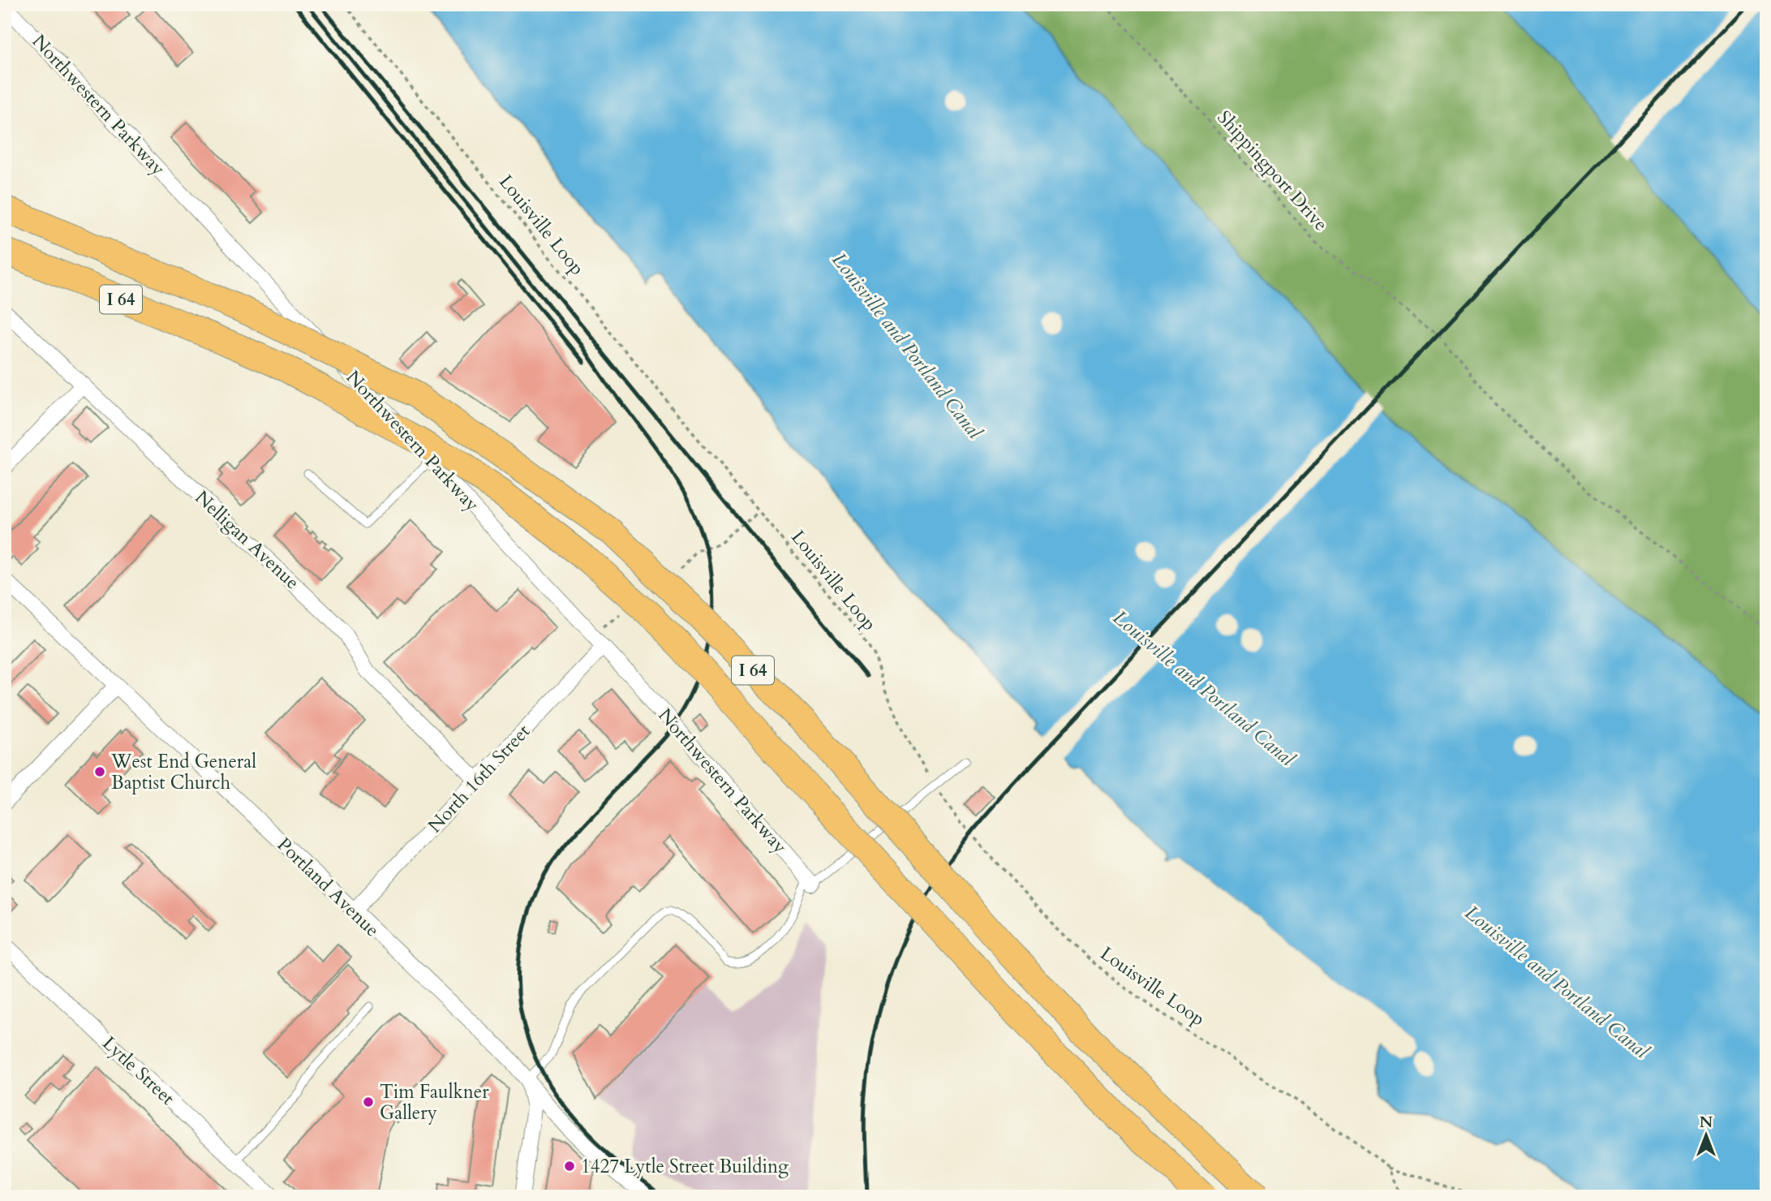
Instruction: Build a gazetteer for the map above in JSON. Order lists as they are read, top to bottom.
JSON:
{
  "streets": {
    "highway": ["I 64"],
    "street": [
      "Northwestern Parkway",
      "Nelligan Avenue",
      "North 16th Street",
      "Portland Avenue",
      "Lytle Street"
    ],
    "path": ["Shippingport Drive", "Louisville Loop"]
  },
  "crossings": [
    ["Northwestern Parkway", "North 16th Street"],
    ["Nelligan Avenue", "North 16th Street"],
    ["North 16th Street", "Portland Avenue"]
  ],
  "water": ["Louisville and Portland Canal"],
  "places": ["West End General Baptist Church", "Tim Faulkner Gallery", "1427 Lytle Street Building"],
  "north": "top"
}
